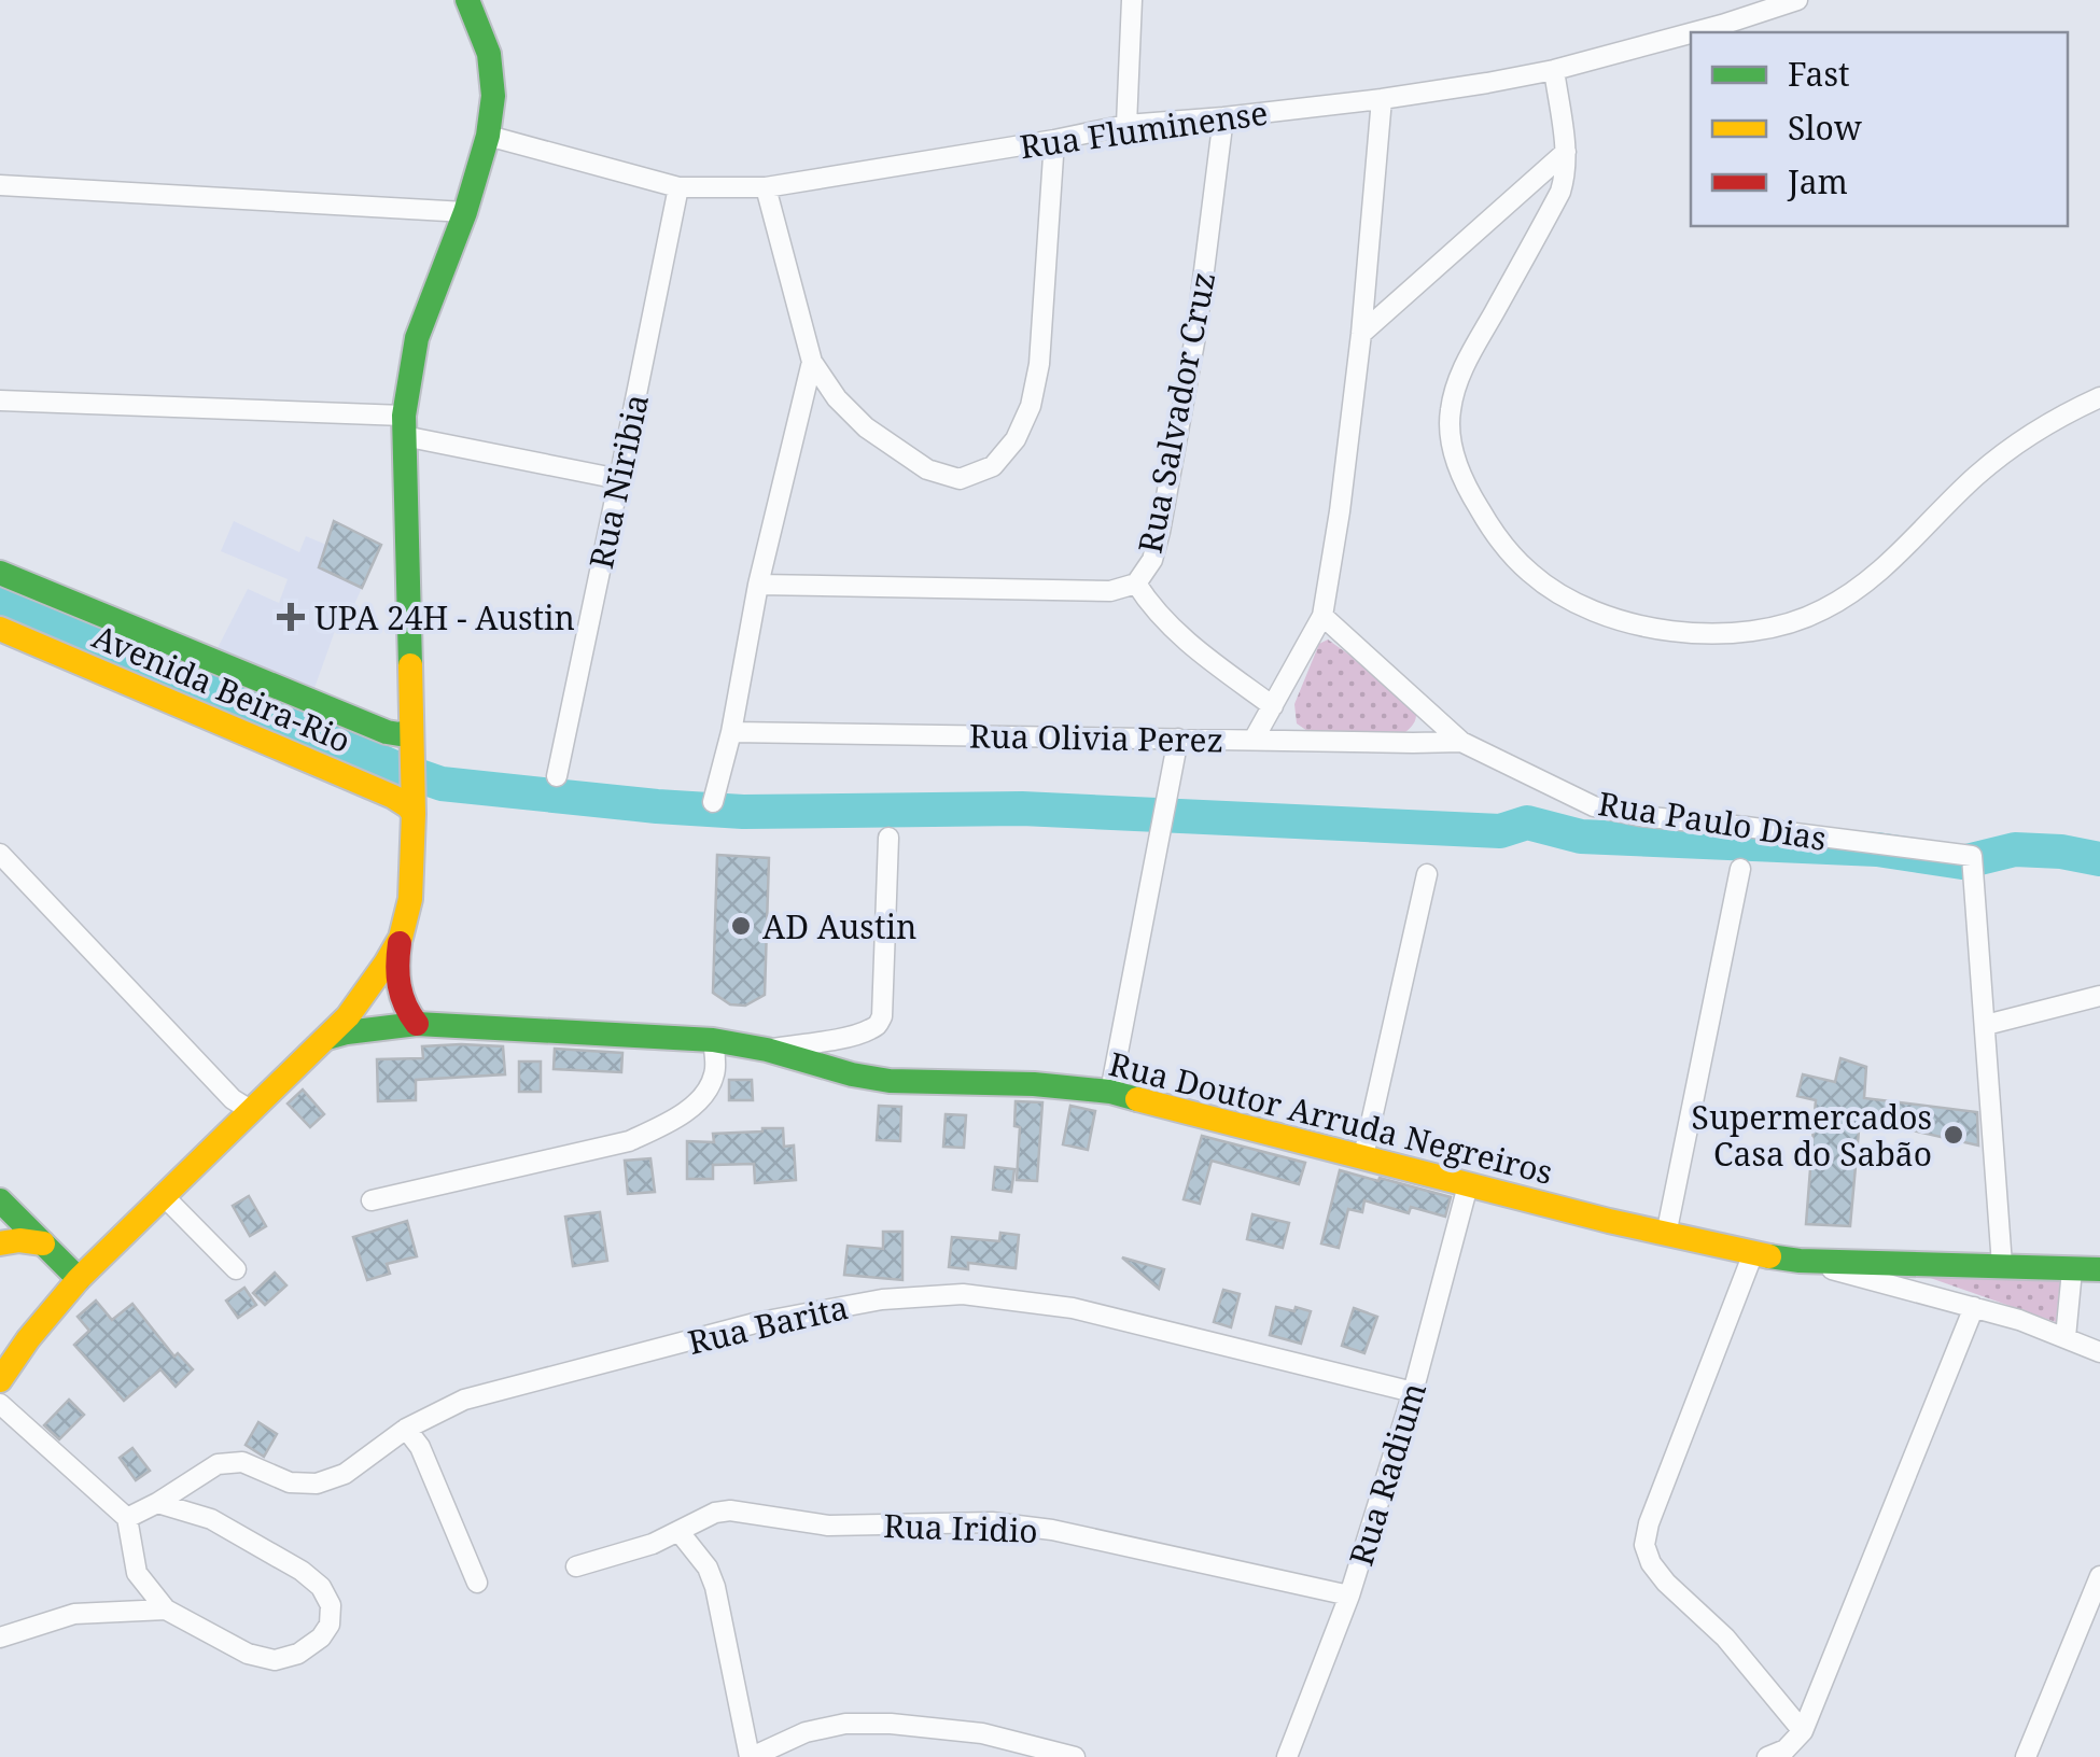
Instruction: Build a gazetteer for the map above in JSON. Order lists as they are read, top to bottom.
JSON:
{
  "streets": {
    "street": [
      "Rua Fluminense",
      "Rua Salvador Cruz",
      "Rua Niribia",
      "Avenida Beira-Rio",
      "Rua Olivia Perez",
      "Rua Paulo Dias",
      "Rua Doutor Arruda Negreiros",
      "Rua Barita",
      "Rua Radium",
      "Rua Iridio"
    ]
  },
  "crossings": [
    ["Rua Fluminense", "Rua Salvador Cruz"],
    ["Rua Fluminense", "Rua Niribia"],
    ["Rua Olivia Perez", "Rua Paulo Dias"],
    ["Rua Doutor Arruda Negreiros", "Rua Radium"],
    ["Rua Barita", "Rua Radium"],
    ["Rua Radium", "Rua Iridio"]
  ],
  "places": {
    "health": ["UPA 24H - Austin"],
    "other": ["AD Austin", "Supermercados Casa do Sabão"]
  },
  "legend": ["Fast", "Slow", "Jam"]
}
